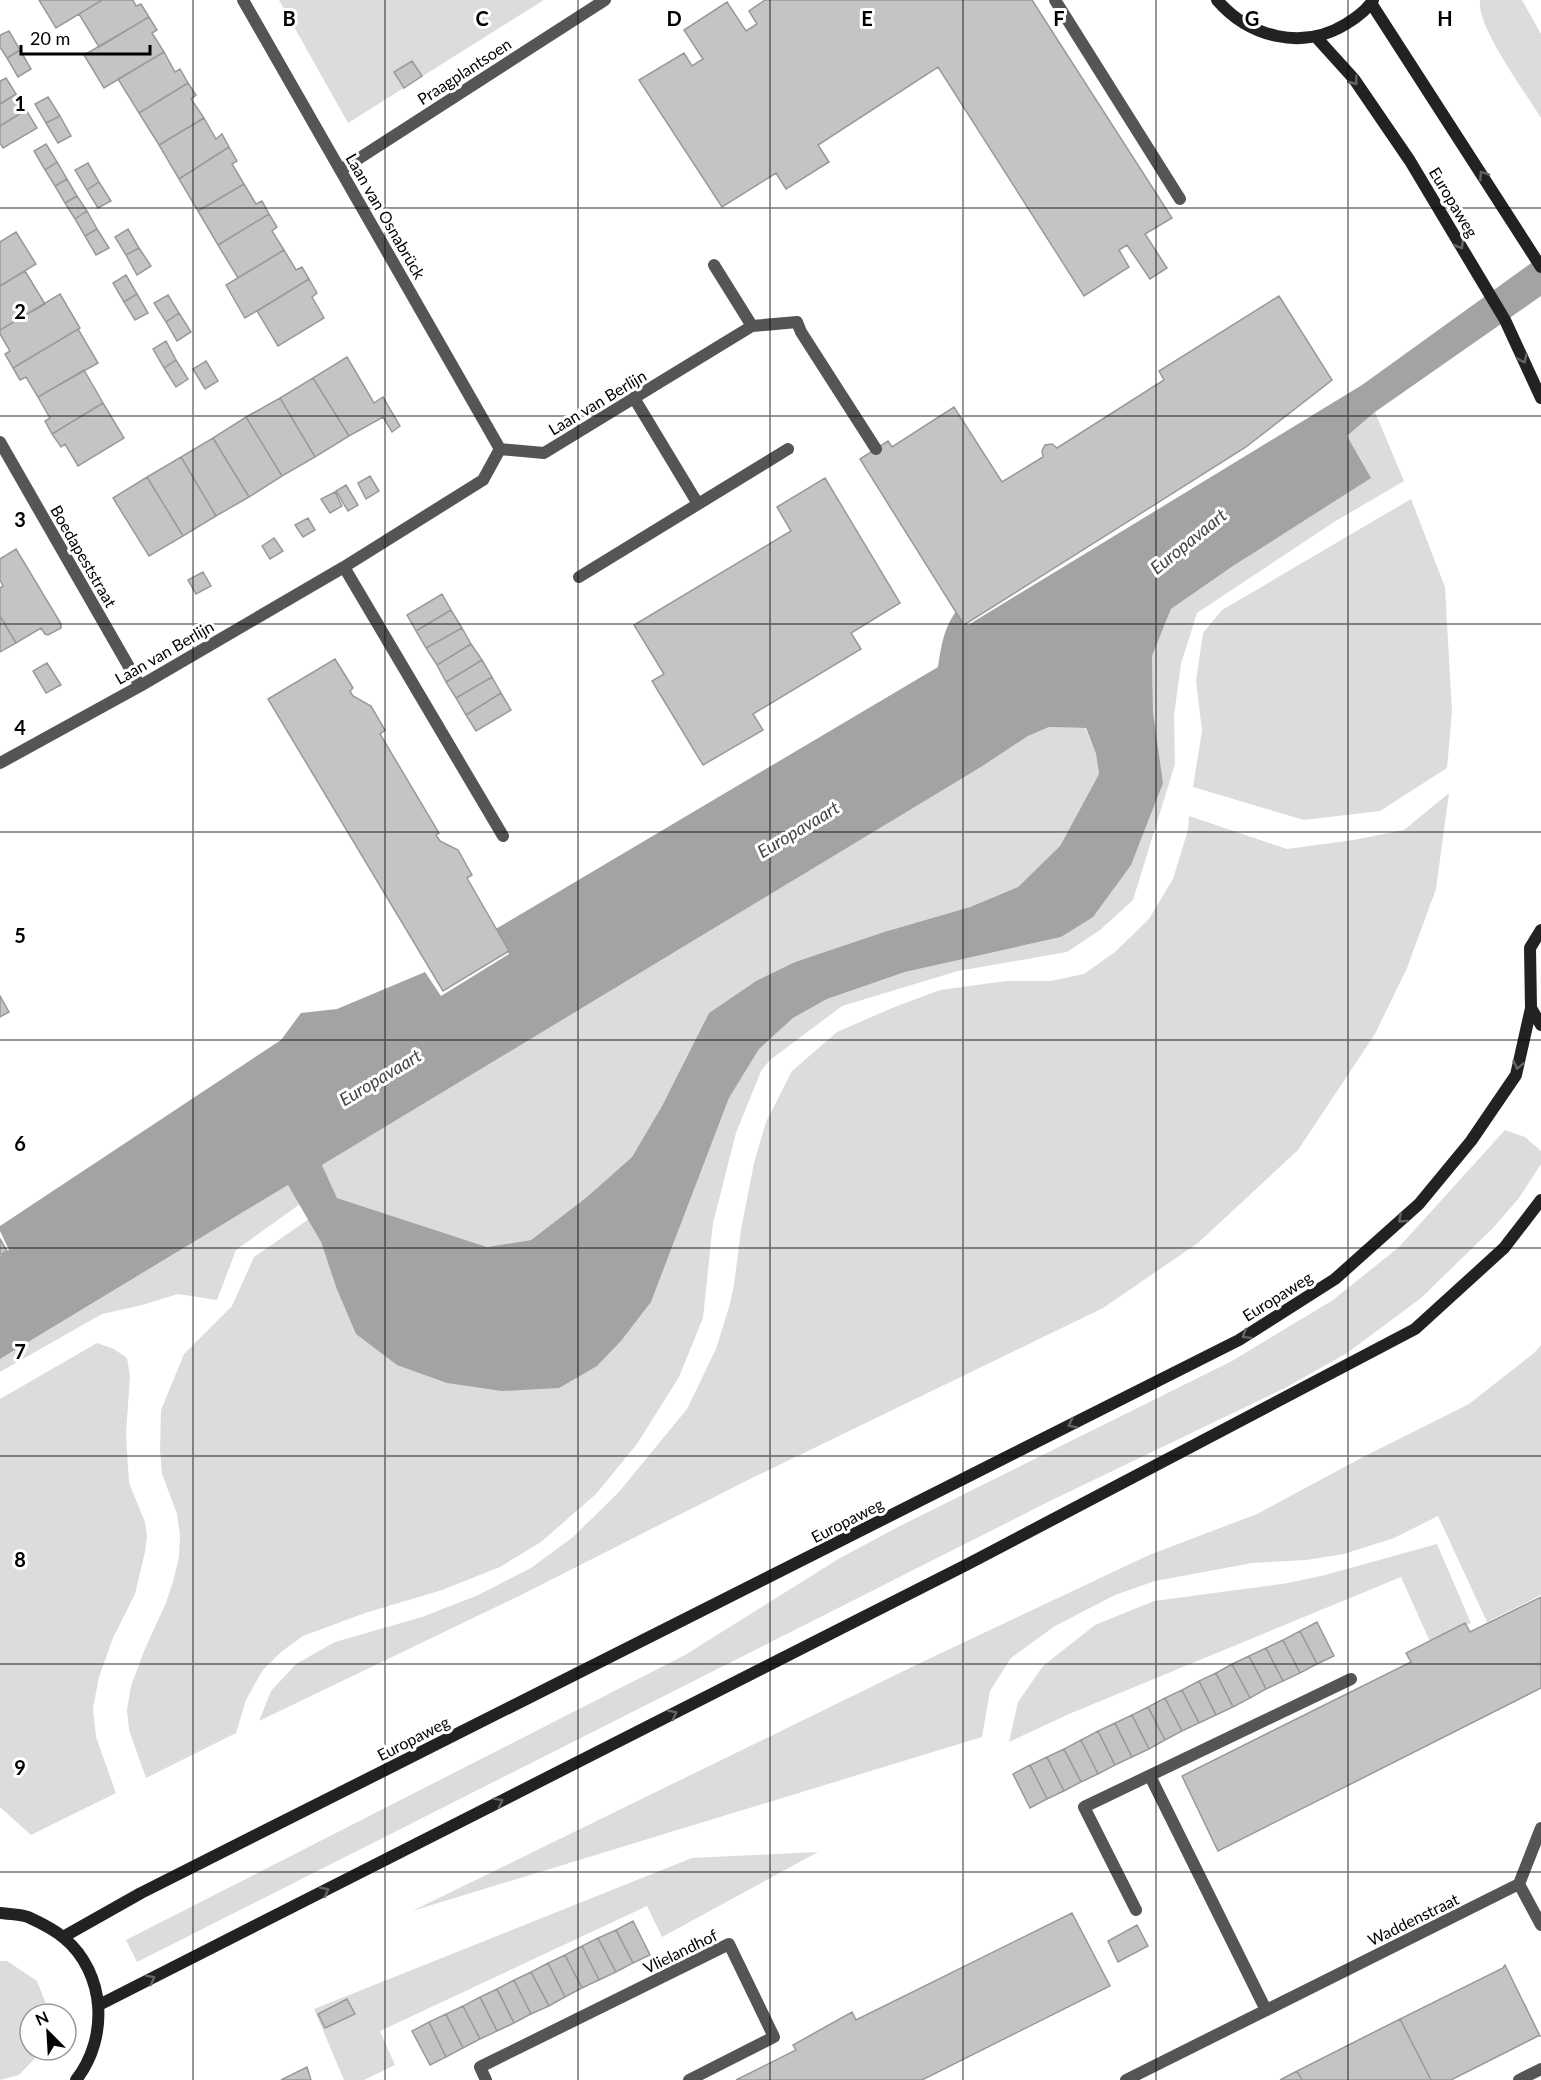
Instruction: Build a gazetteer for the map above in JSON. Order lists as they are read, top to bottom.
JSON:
{
  "streets": {
    "main road": ["Europaweg"],
    "street": [
      "Praagplantsoen",
      "Laan van Osnabrück",
      "Laan van Berlijn",
      "Boedapeststraat",
      "Waddenstraat",
      "Vlielandhof"
    ]
  },
  "crossings": [
    ["Praagplantsoen", "Laan van Osnabrück"],
    ["Laan van Osnabrück", "Laan van Berlijn"],
    ["Laan van Berlijn", "Boedapeststraat"]
  ],
  "water": ["Europavaart"],
  "scale_bar": "20 m",
  "north": "top left",
  "grid": {
    "columns": [
      "B",
      "C",
      "D",
      "E",
      "F",
      "G",
      "H"
    ],
    "rows": [
      "1",
      "2",
      "3",
      "4",
      "5",
      "6",
      "7",
      "8",
      "9"
    ]
  }
}
